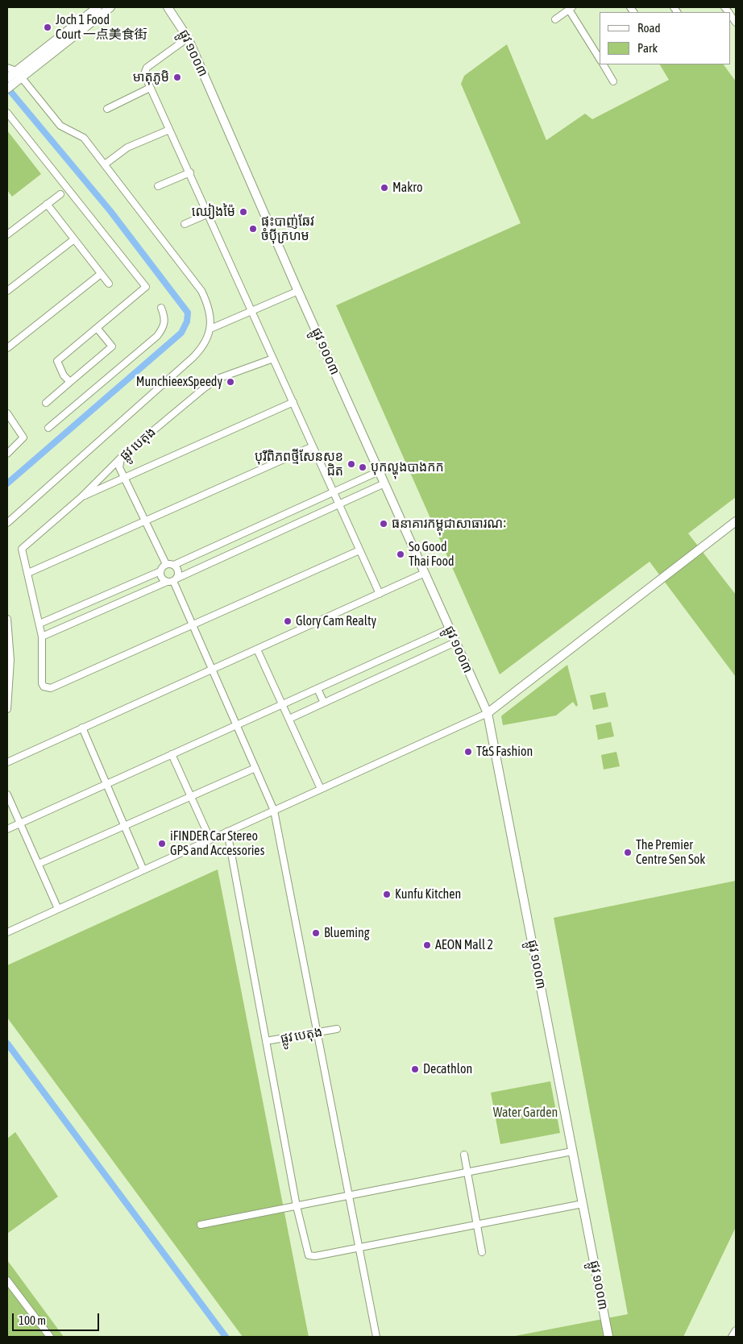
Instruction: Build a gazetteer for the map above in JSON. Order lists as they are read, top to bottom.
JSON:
{
  "streets": {
    "main road": ["ផ្លូវ ១០០៣"],
    "street": ["ផ្លូវ បេតុង"]
  },
  "parks": ["Water Garden"],
  "places": [
    "Joch 1 Food Court 一点美食街",
    "មាតុភូមិ",
    "Makro",
    "ឈៀងម៉ៃ",
    "ផ្ទះបាញ់ឆែវ ចំប៉ីក្រហម",
    "MunchieexSpeedy",
    "បុរីពិភពថ្មីសែនសុខ ជិត",
    "បុកល្ហុងបាងកក",
    "ធនាគារកម្ពុជាសាធារណៈ",
    "So Good Thai Food",
    "Glory Cam Realty",
    "T&S Fashion",
    "iFINDER Car Stereo GPS and Accessories",
    "The Premier Centre Sen Sok",
    "Kunfu Kitchen",
    "Blueming",
    "AEON Mall 2",
    "Decathlon"
  ],
  "legend": ["Road", "Park"],
  "scale_bar": "100 m"
}
